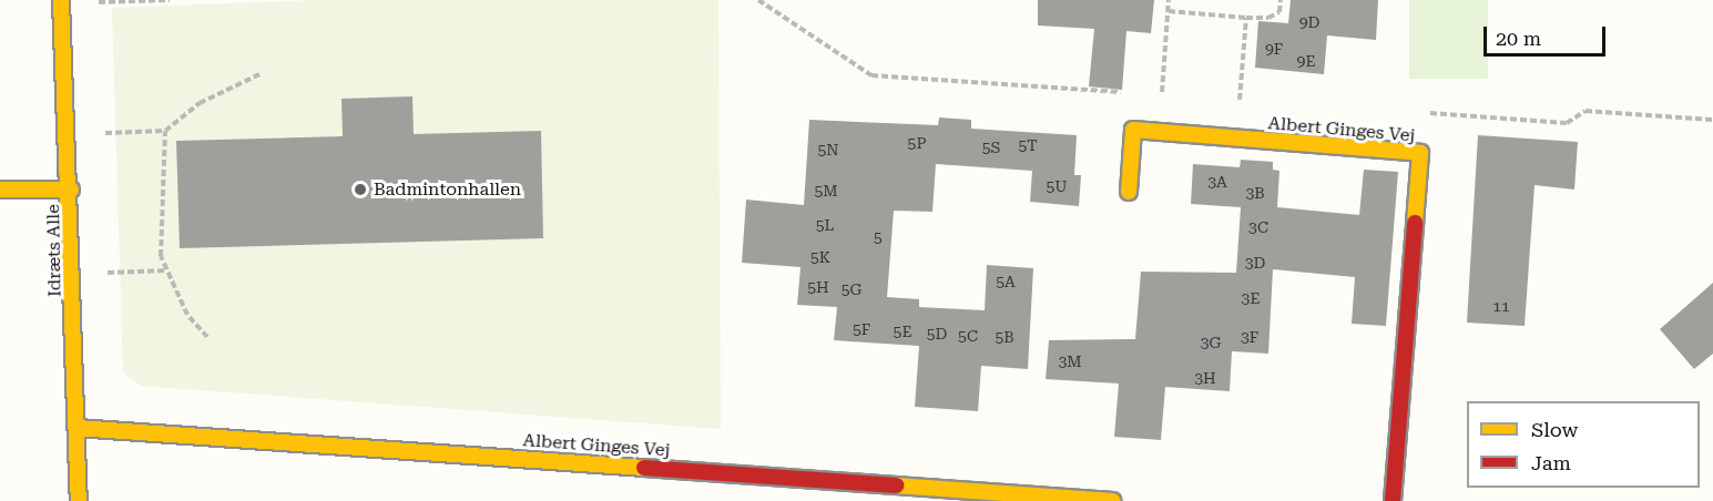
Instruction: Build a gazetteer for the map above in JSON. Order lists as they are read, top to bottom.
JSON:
{
  "streets": {
    "street": ["Albert Ginges Vej", "Idræts Alle"]
  },
  "crossings": [
    ["Albert Ginges Vej", "Idræts Alle"]
  ],
  "places": ["Badmintonhallen"],
  "house_numbers": [
    "9D",
    "9F",
    "9E",
    "5P",
    "5T",
    "5S",
    "5N",
    "3A",
    "5U",
    "5M",
    "3B",
    "5L",
    "3C",
    "5",
    "5K",
    "3D",
    "5A",
    "5H",
    "5G",
    "3E",
    "11",
    "5F",
    "5E",
    "5D",
    "5C",
    "5B",
    "3F",
    "3G",
    "3M",
    "3H"
  ],
  "legend": ["Slow", "Jam"],
  "scale_bar": "20 m"
}
